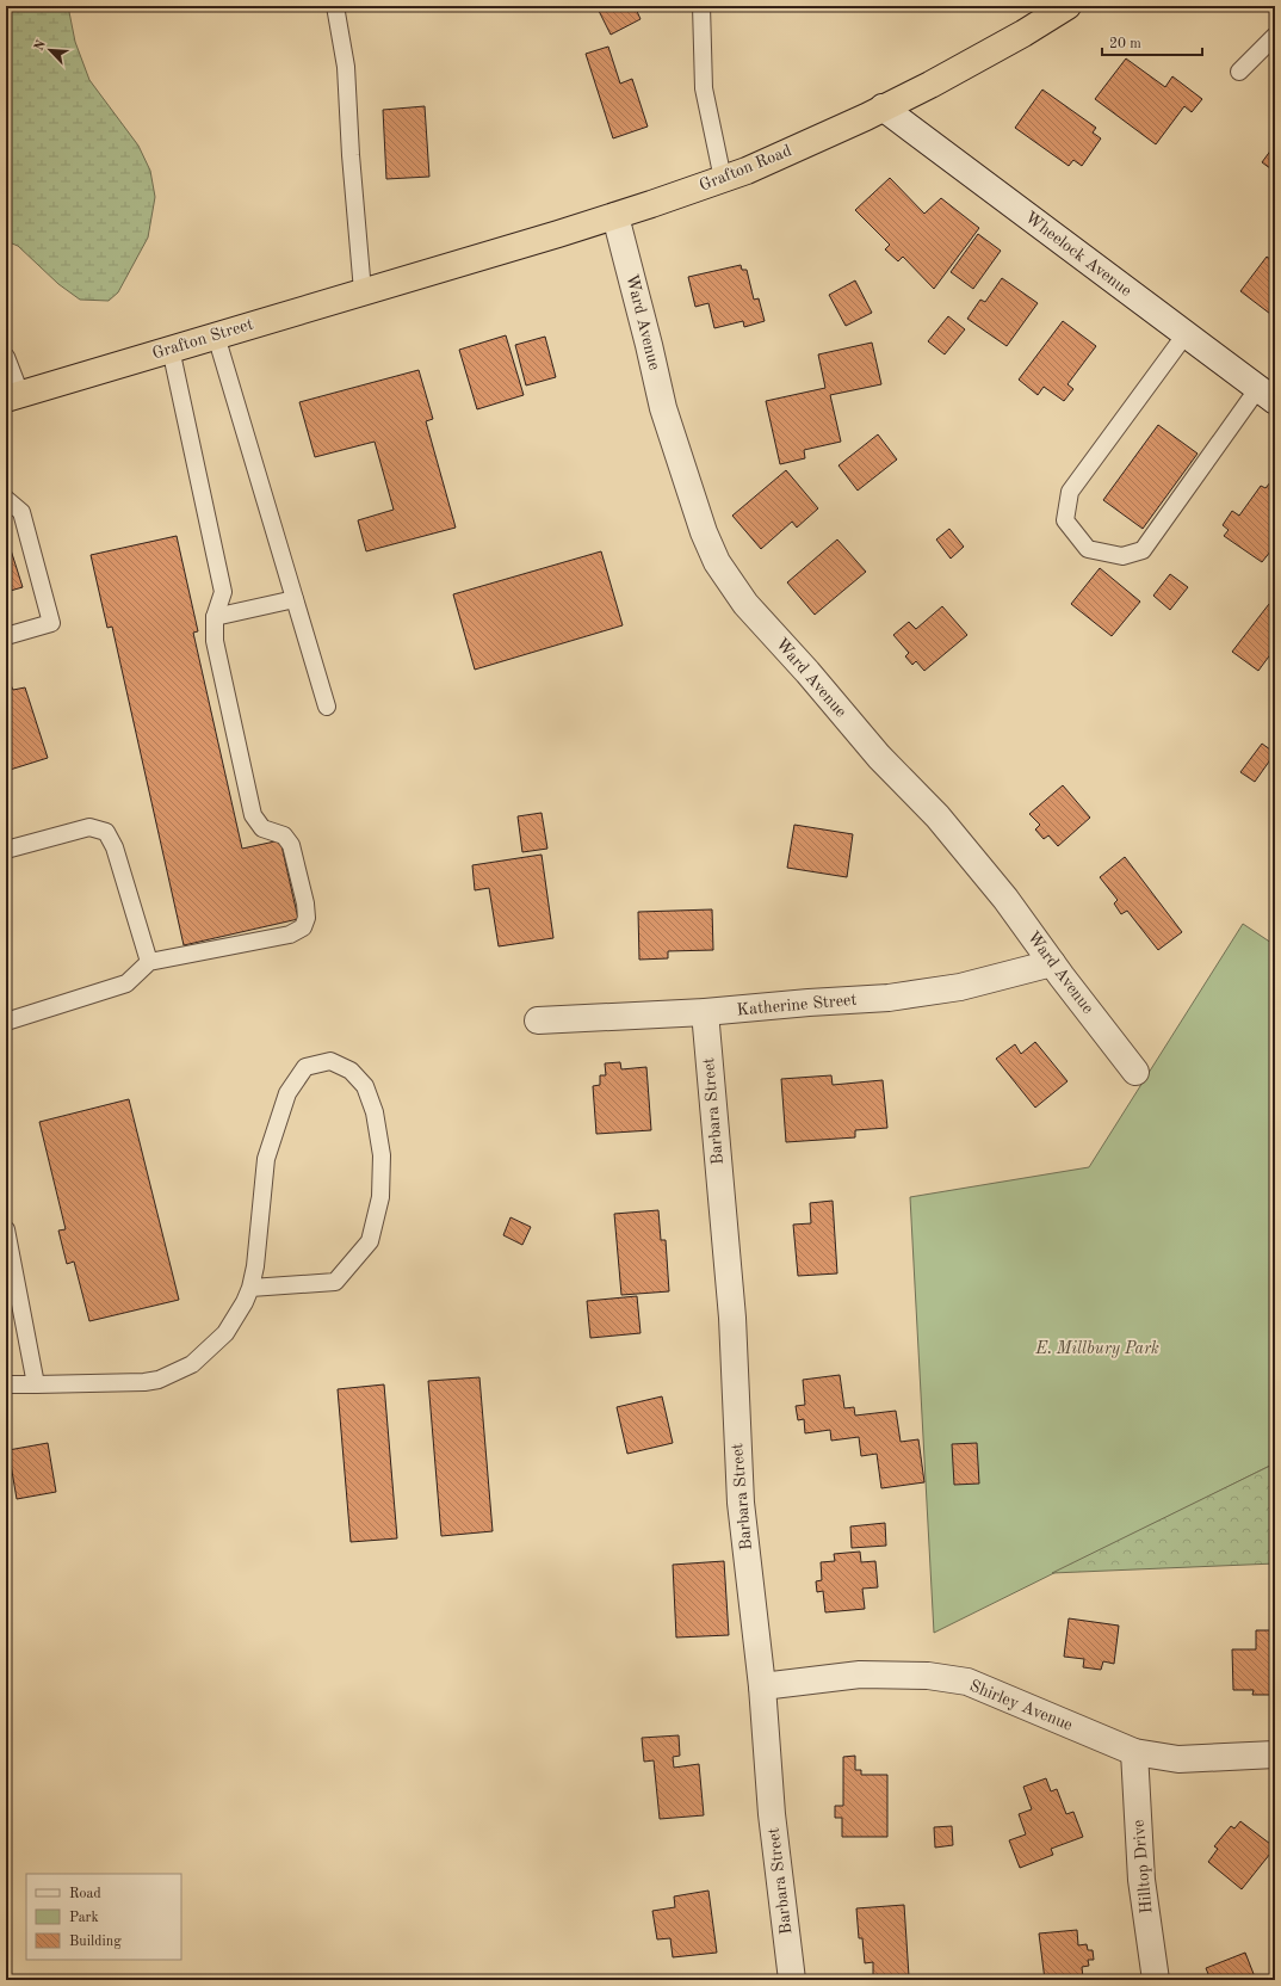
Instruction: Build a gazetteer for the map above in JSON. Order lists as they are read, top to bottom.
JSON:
{
  "streets": {
    "highway": ["Grafton Road", "Grafton Street"],
    "street": [
      "Wheelock Avenue",
      "Ward Avenue",
      "Katherine Street",
      "Barbara Street",
      "Shirley Avenue",
      "Hilltop Drive"
    ]
  },
  "crossings": [
    ["Grafton Road", "Wheelock Avenue"],
    ["Grafton Road", "Ward Avenue"],
    ["Grafton Road", "Grafton Street"],
    ["Ward Avenue", "Katherine Street"],
    ["Katherine Street", "Barbara Street"],
    ["Barbara Street", "Shirley Avenue"],
    ["Shirley Avenue", "Hilltop Drive"]
  ],
  "parks": ["E. Millbury Park"],
  "legend": ["Road", "Park", "Building"],
  "scale_bar": "20 m",
  "north": "top left"
}
